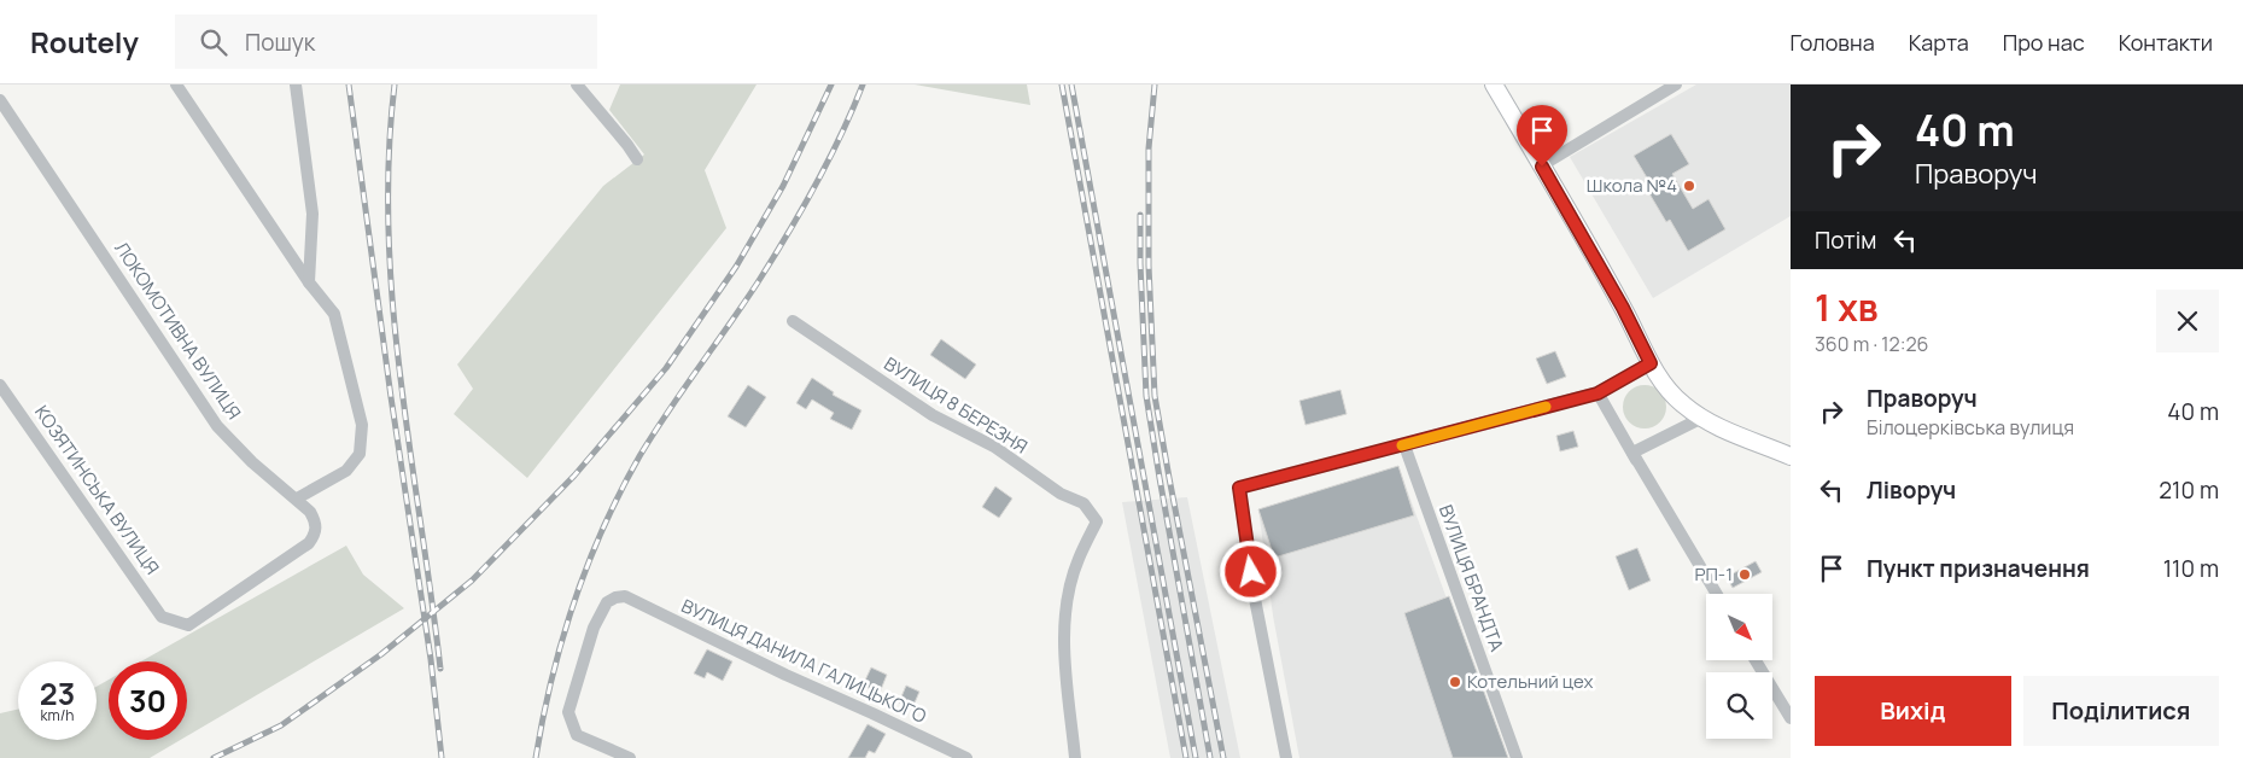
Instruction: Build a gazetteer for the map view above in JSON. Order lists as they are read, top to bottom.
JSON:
{
  "streets": {
    "street": [
      "ЛОКОМОТИВНА ВУЛИЦЯ",
      "ВУЛИЦЯ 8 БЕРЕЗНЯ",
      "КОЗЯТИНСЬКА ВУЛИЦЯ",
      "ВУЛИЦЯ БРАНДТА",
      "ВУЛИЦЯ ДАНИЛА ГАЛИЦЬКОГО"
    ]
  },
  "crossings": [
    ["ЛОКОМОТИВНА ВУЛИЦЯ", "КОЗЯТИНСЬКА ВУЛИЦЯ"]
  ],
  "places": ["Школа №4", "РП-1", "Котельний цех"],
  "north": "bottom right",
  "page": {
    "header": "Routely",
    "search": "Пошук",
    "nav": [
      "Головна",
      "Карта",
      "Про нас",
      "Контакти"
    ],
    "turn": ["40 m", "Праворуч"],
    "then": "Потім",
    "heading": ["1 хв", "360 m · 12:26"],
    "list": [
      {
        "name": "Праворуч",
        "note": "Білоцерківська вулиця",
        "value": "40 m"
      },
      {
        "name": "Ліворуч",
        "value": "210 m"
      },
      {
        "name": "Пункт призначення",
        "value": "110 m"
      }
    ],
    "speed": "23 km/h",
    "limit": "30",
    "buttons": ["Вихід", "Поділитися"]
  }
}
